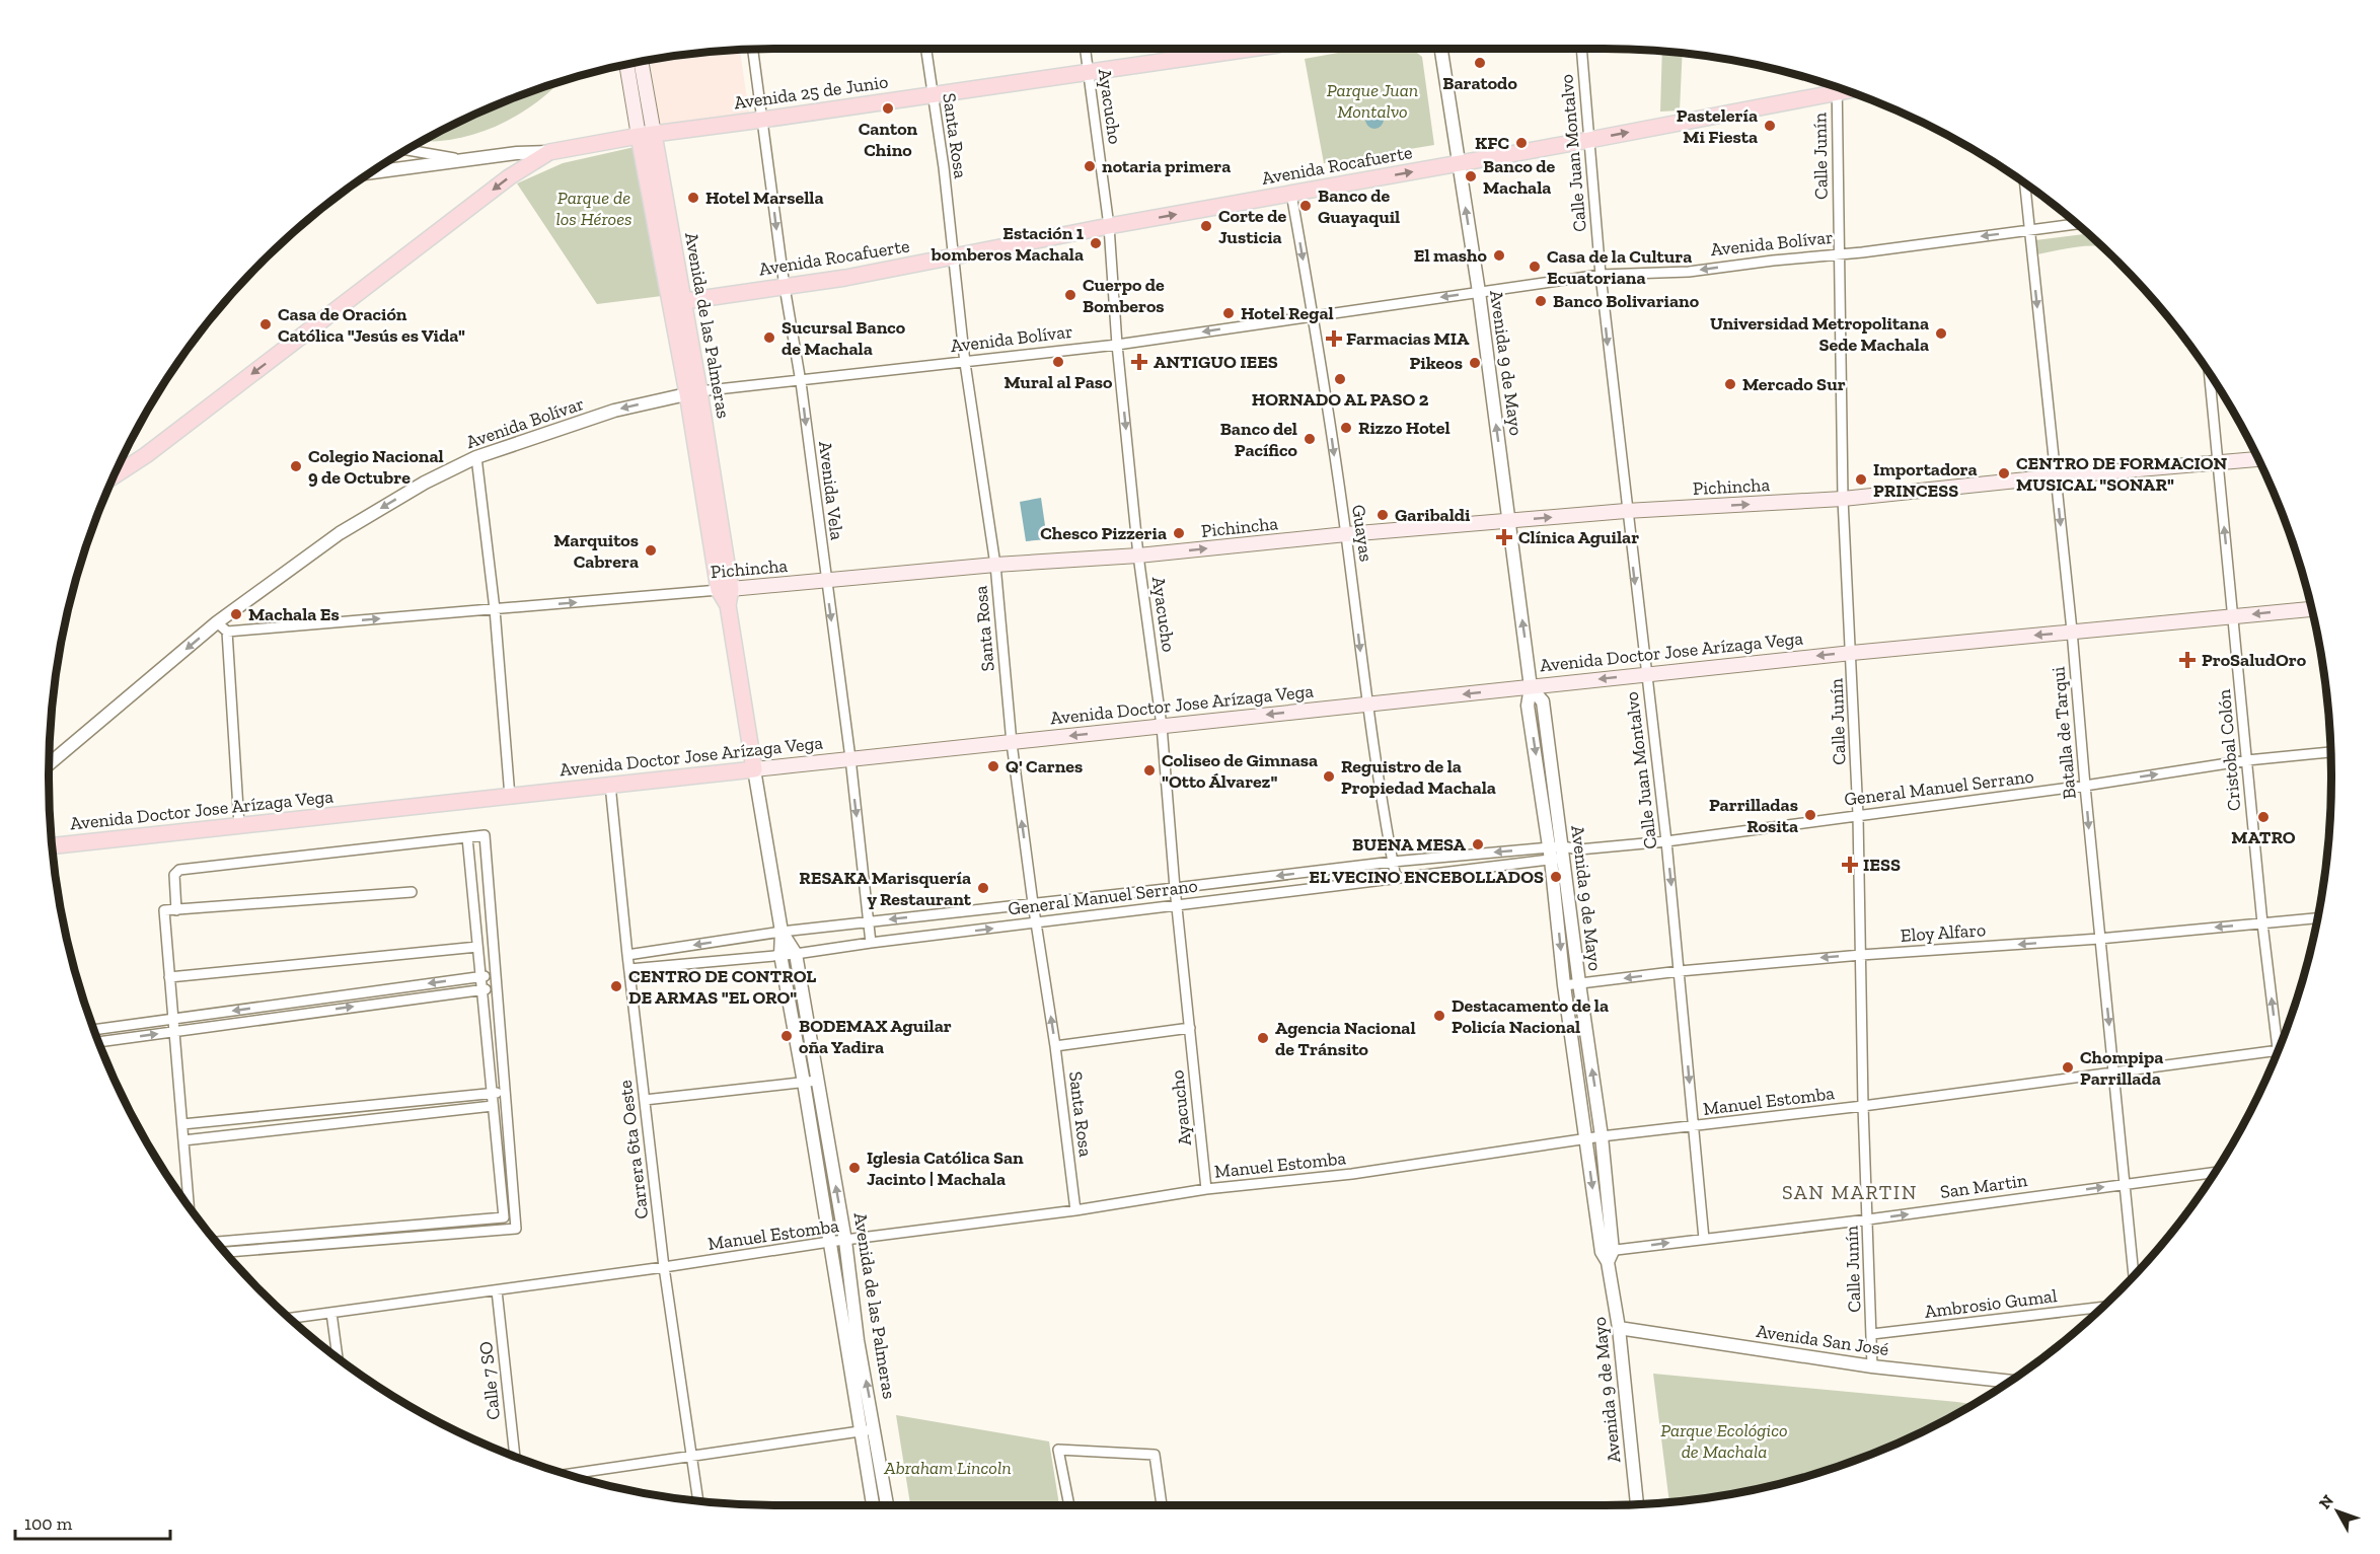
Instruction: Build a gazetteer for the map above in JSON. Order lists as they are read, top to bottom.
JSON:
{
  "streets": {
    "main road": [
      "Avenida 25 de Junio",
      "Avenida Rocafuerte",
      "Avenida de las Palmeras",
      "Pichincha",
      "Avenida Doctor Jose Arízaga Vega"
    ],
    "street": [
      "Ayacucho",
      "Santa Rosa",
      "Calle Juan Montalvo",
      "Calle Junín",
      "Avenida Bolívar",
      "Avenida 9 de Mayo",
      "Avenida Vela",
      "Guayas",
      "Batalla de Tarqui",
      "Cristobal Colón",
      "General Manuel Serrano",
      "Eloy Alfaro",
      "Manuel Estomba",
      "Carrera 6ta Oeste",
      "San Martin",
      "Ambrosio Gumal",
      "Avenida San José",
      "Calle 7 SO"
    ]
  },
  "crossings": [
    ["Avenida 25 de Junio", "Ayacucho"],
    ["Avenida 25 de Junio", "Santa Rosa"],
    ["Avenida 25 de Junio", "Avenida de las Palmeras"],
    ["Avenida 25 de Junio", "Avenida Vela"],
    ["Ayacucho", "Avenida Rocafuerte"],
    ["Ayacucho", "Avenida Bolívar"],
    ["Ayacucho", "Pichincha"],
    ["Ayacucho", "Avenida Doctor Jose Arízaga Vega"],
    ["Ayacucho", "General Manuel Serrano"],
    ["Ayacucho", "Manuel Estomba"],
    ["Santa Rosa", "Avenida Rocafuerte"],
    ["Santa Rosa", "Avenida Bolívar"],
    ["Santa Rosa", "Pichincha"],
    ["Santa Rosa", "Avenida Doctor Jose Arízaga Vega"],
    ["Santa Rosa", "General Manuel Serrano"],
    ["Santa Rosa", "Manuel Estomba"],
    ["Calle Juan Montalvo", "Avenida Rocafuerte"],
    ["Calle Juan Montalvo", "Avenida Bolívar"],
    ["Calle Juan Montalvo", "Pichincha"],
    ["Calle Juan Montalvo", "Avenida Doctor Jose Arízaga Vega"],
    ["Calle Juan Montalvo", "General Manuel Serrano"],
    ["Calle Juan Montalvo", "Eloy Alfaro"],
    ["Calle Juan Montalvo", "Manuel Estomba"],
    ["Calle Juan Montalvo", "San Martin"],
    ["Calle Junín", "Avenida Bolívar"],
    ["Calle Junín", "Pichincha"],
    ["Calle Junín", "Avenida Doctor Jose Arízaga Vega"],
    ["Calle Junín", "General Manuel Serrano"],
    ["Calle Junín", "Eloy Alfaro"],
    ["Calle Junín", "Manuel Estomba"],
    ["Calle Junín", "San Martin"],
    ["Calle Junín", "Ambrosio Gumal"],
    ["Calle Junín", "Avenida San José"],
    ["Avenida Rocafuerte", "Avenida de las Palmeras"],
    ["Avenida Rocafuerte", "Avenida 9 de Mayo"],
    ["Avenida Rocafuerte", "Avenida Vela"],
    ["Avenida Rocafuerte", "Guayas"],
    ["Avenida Bolívar", "Avenida de las Palmeras"],
    ["Avenida Bolívar", "Avenida 9 de Mayo"],
    ["Avenida Bolívar", "Pichincha"],
    ["Avenida Bolívar", "Avenida Vela"],
    ["Avenida Bolívar", "Guayas"],
    ["Avenida Bolívar", "Batalla de Tarqui"],
    ["Avenida de las Palmeras", "Pichincha"],
    ["Avenida de las Palmeras", "Avenida Doctor Jose Arízaga Vega"],
    ["Avenida de las Palmeras", "General Manuel Serrano"],
    ["Avenida de las Palmeras", "Manuel Estomba"],
    ["Avenida 9 de Mayo", "Pichincha"],
    ["Avenida 9 de Mayo", "Avenida Doctor Jose Arízaga Vega"],
    ["Avenida 9 de Mayo", "General Manuel Serrano"],
    ["Avenida 9 de Mayo", "Eloy Alfaro"],
    ["Avenida 9 de Mayo", "Manuel Estomba"],
    ["Avenida 9 de Mayo", "San Martin"],
    ["Avenida 9 de Mayo", "Avenida San José"],
    ["Pichincha", "Avenida Vela"],
    ["Pichincha", "Guayas"],
    ["Pichincha", "Batalla de Tarqui"],
    ["Pichincha", "Cristobal Colón"],
    ["Avenida Vela", "Avenida Doctor Jose Arízaga Vega"],
    ["Avenida Vela", "General Manuel Serrano"],
    ["Guayas", "Avenida Doctor Jose Arízaga Vega"],
    ["Guayas", "General Manuel Serrano"],
    ["Avenida Doctor Jose Arízaga Vega", "Batalla de Tarqui"],
    ["Avenida Doctor Jose Arízaga Vega", "Cristobal Colón"],
    ["Avenida Doctor Jose Arízaga Vega", "Carrera 6ta Oeste"],
    ["Batalla de Tarqui", "General Manuel Serrano"],
    ["Batalla de Tarqui", "Eloy Alfaro"],
    ["Batalla de Tarqui", "Manuel Estomba"],
    ["Batalla de Tarqui", "San Martin"],
    ["Cristobal Colón", "General Manuel Serrano"],
    ["Cristobal Colón", "Eloy Alfaro"],
    ["General Manuel Serrano", "Carrera 6ta Oeste"],
    ["Manuel Estomba", "Carrera 6ta Oeste"],
    ["Manuel Estomba", "Calle 7 SO"]
  ],
  "one_way": [
    "Calle Juan Montalvo",
    "Avenida Rocafuerte",
    "Avenida Bolívar",
    "Pichincha",
    "Avenida Vela",
    "Guayas",
    "Avenida Doctor Jose Arízaga Vega",
    "Batalla de Tarqui",
    "Cristobal Colón",
    "Eloy Alfaro",
    "San Martin"
  ],
  "districts": ["SAN MARTIN"],
  "parks": [
    "Parque Juan Montalvo",
    "Parque de los Héroes",
    "Parque Ecológico de Machala",
    "Abraham Lincoln"
  ],
  "places": {
    "other": [
      "Baratodo",
      "Canton Chino",
      "Pastelería Mi Fiesta",
      "KFC",
      "notaria primera",
      "Banco de Machala",
      "Hotel Marsella",
      "Banco de Guayaquil",
      "Corte de Justicia",
      "Estación 1 bomberos Machala",
      "El masho",
      "Casa de la Cultura Ecuatoriana",
      "Cuerpo de Bomberos",
      "Banco Bolivariano",
      "Hotel Regal",
      "Casa de Oración Católica \"Jesús es Vida\"",
      "Universidad Metropolitana Sede Machala",
      "Sucursal Banco de Machala",
      "Mural al Paso",
      "Pikeos",
      "HORNADO AL PASO 2",
      "Mercado Sur",
      "Rizzo Hotel",
      "Banco del Pacífico",
      "Colegio Nacional 9 de Octubre",
      "CENTRO DE FORMACION MUSICAL \"SONAR\"",
      "Importadora PRINCESS",
      "Garibaldi",
      "Chesco Pizzeria",
      "Marquitos Cabrera",
      "Machala Es",
      "Q' Carnes",
      "Coliseo de Gimnasa \"Otto Álvarez\"",
      "Reguistro de la Propiedad Machala",
      "Parrilladas Rosita",
      "MATRO",
      "BUENA MESA",
      "EL VECINO ENCEBOLLADOS",
      "RESAKA Marisquería y Restaurant",
      "CENTRO DE CONTROL DE ARMAS \"EL ORO\"",
      "Destacamento de la Policía Nacional",
      "BODEMAX Aguilar oña Yadira",
      "Agencia Nacional de Tránsito",
      "Chompipa Parrillada",
      "Iglesia Católica San Jacinto | Machala"
    ],
    "health": [
      "Farmacias MIA",
      "ANTIGUO IEES",
      "Clínica Aguilar",
      "ProSaludOro",
      "IESS"
    ]
  },
  "scale_bar": "100 m",
  "north": "top left"
}
